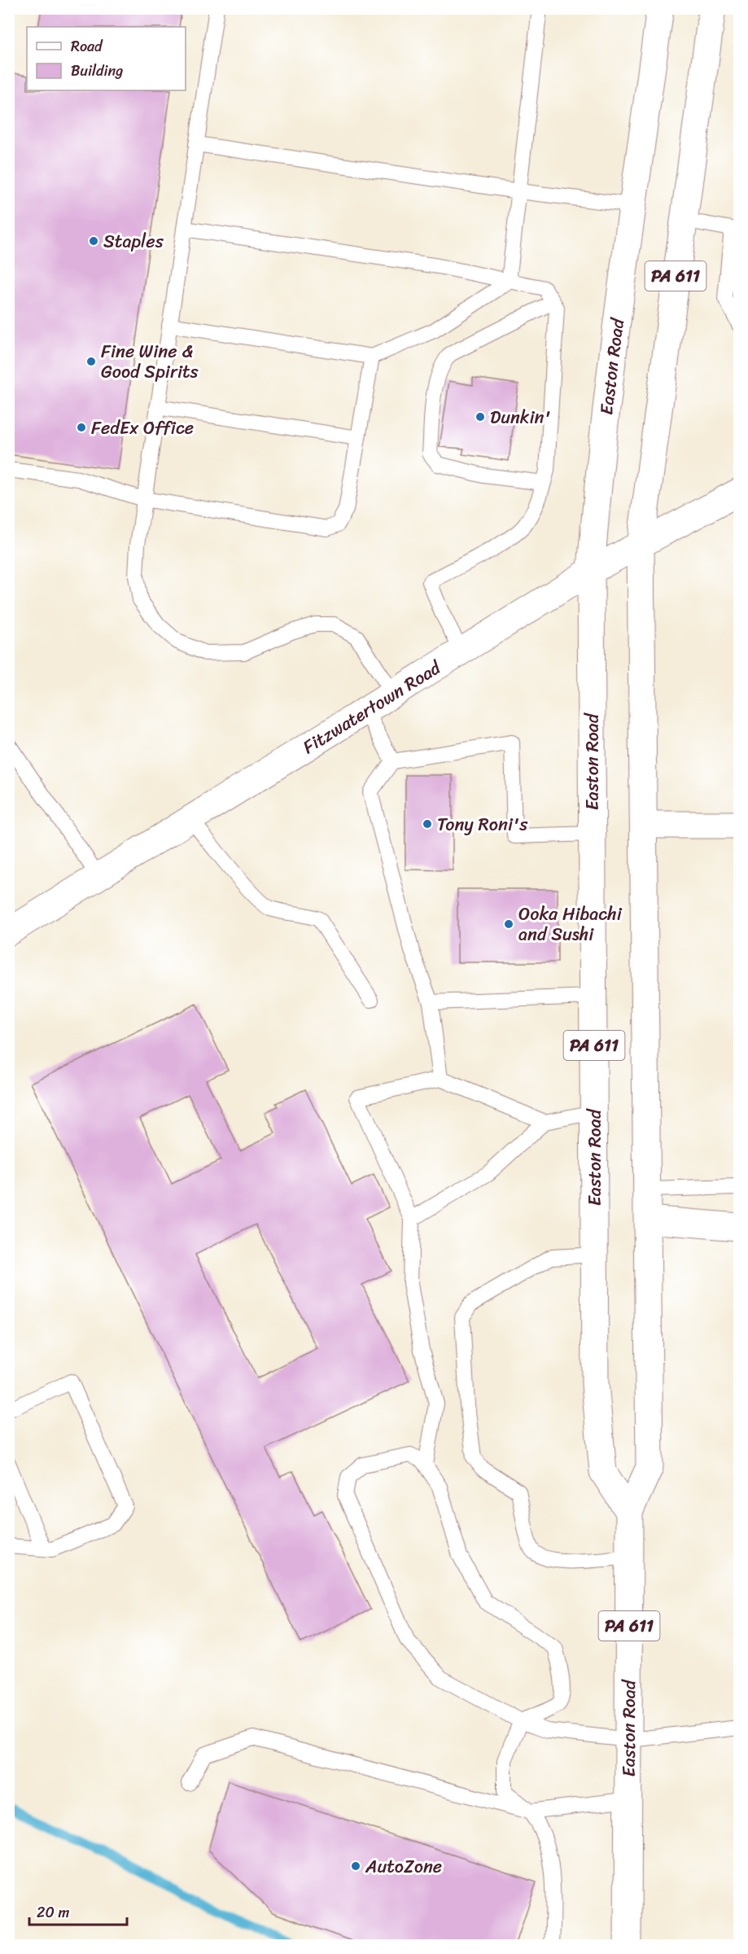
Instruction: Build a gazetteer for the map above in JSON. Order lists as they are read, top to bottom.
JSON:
{
  "streets": {
    "main road": ["PA 611", "Easton Road", "Fitzwatertown Road"]
  },
  "crossings": [
    ["Easton Road", "Fitzwatertown Road"]
  ],
  "places": [
    "Staples",
    "Fine Wine & Good Spirits",
    "Dunkin'",
    "FedEx Office",
    "Tony Roni's",
    "Ooka Hibachi and Sushi",
    "AutoZone"
  ],
  "legend": ["Road", "Building"],
  "scale_bar": "20 m"
}
